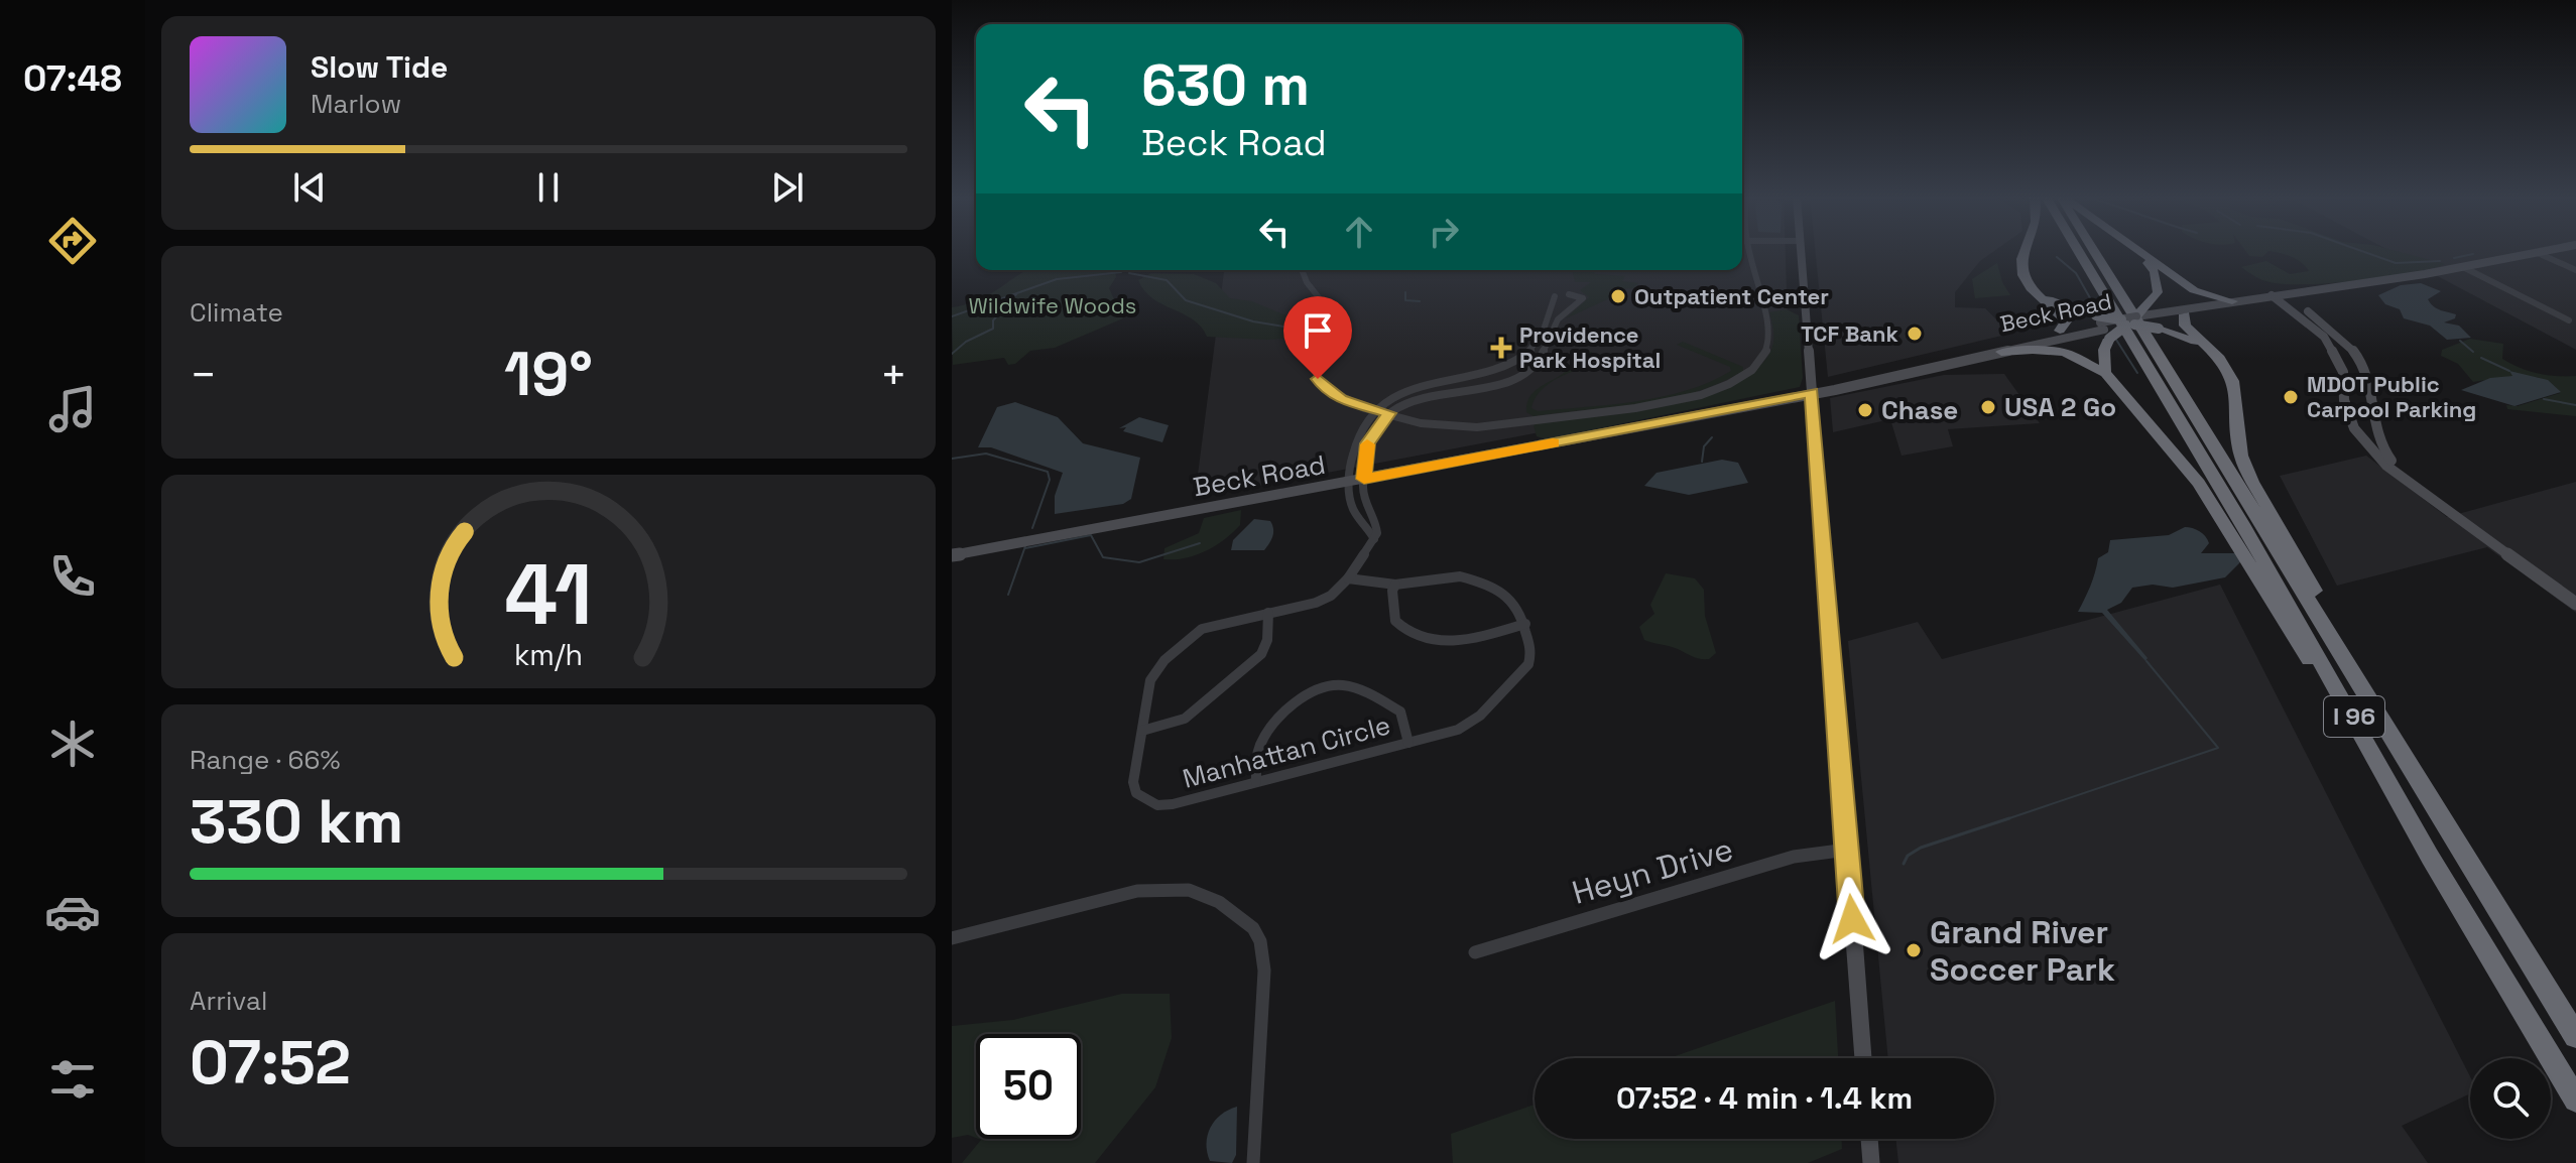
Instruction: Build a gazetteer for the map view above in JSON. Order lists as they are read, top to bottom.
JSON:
{
  "streets": {
    "highway": ["I 96"],
    "main road": ["Beck Road"],
    "street": ["Manhattan Circle", "Heyn Drive"]
  },
  "parks": ["Wildwife Woods"],
  "places": {
    "other": [
      "Outpatient Center",
      "TCF Bank",
      "MDOT Public Carpool Parking",
      "USA 2 Go",
      "Chase",
      "Grand River Soccer Park"
    ],
    "health": ["Providence Park Hospital"]
  },
  "page": {
    "tabs": "07:48",
    "turn": ["630 m", "Beck Road"],
    "song": ["Slow Tide", "Marlow"],
    "tile": [
      "Climate",
      ["Range · 66%", "330 km"],
      ["Arrival", "07:52"]
    ],
    "heat": ["−", "19°", "+"],
    "limit": "50",
    "trip": "07:52 · 4 min · 1.4 km",
    "gauge": ["41", "km/h"]
  }
}
